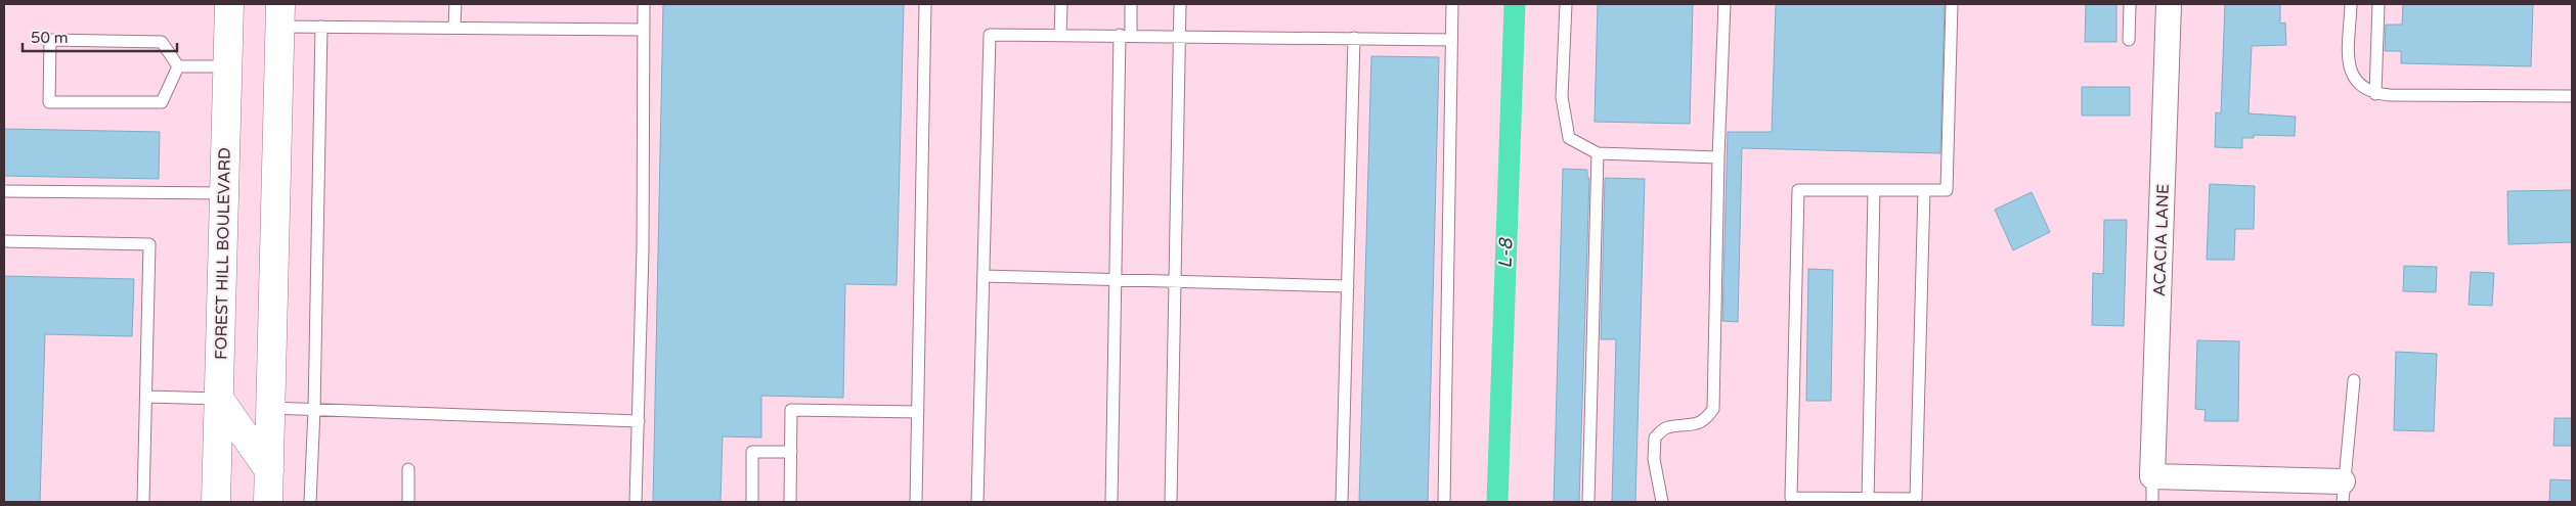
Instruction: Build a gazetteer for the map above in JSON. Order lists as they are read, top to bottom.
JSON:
{
  "streets": {
    "main road": ["FOREST HILL BOULEVARD"],
    "street": ["ACACIA LANE"]
  },
  "water": ["L-8"],
  "scale_bar": "50 m"
}
